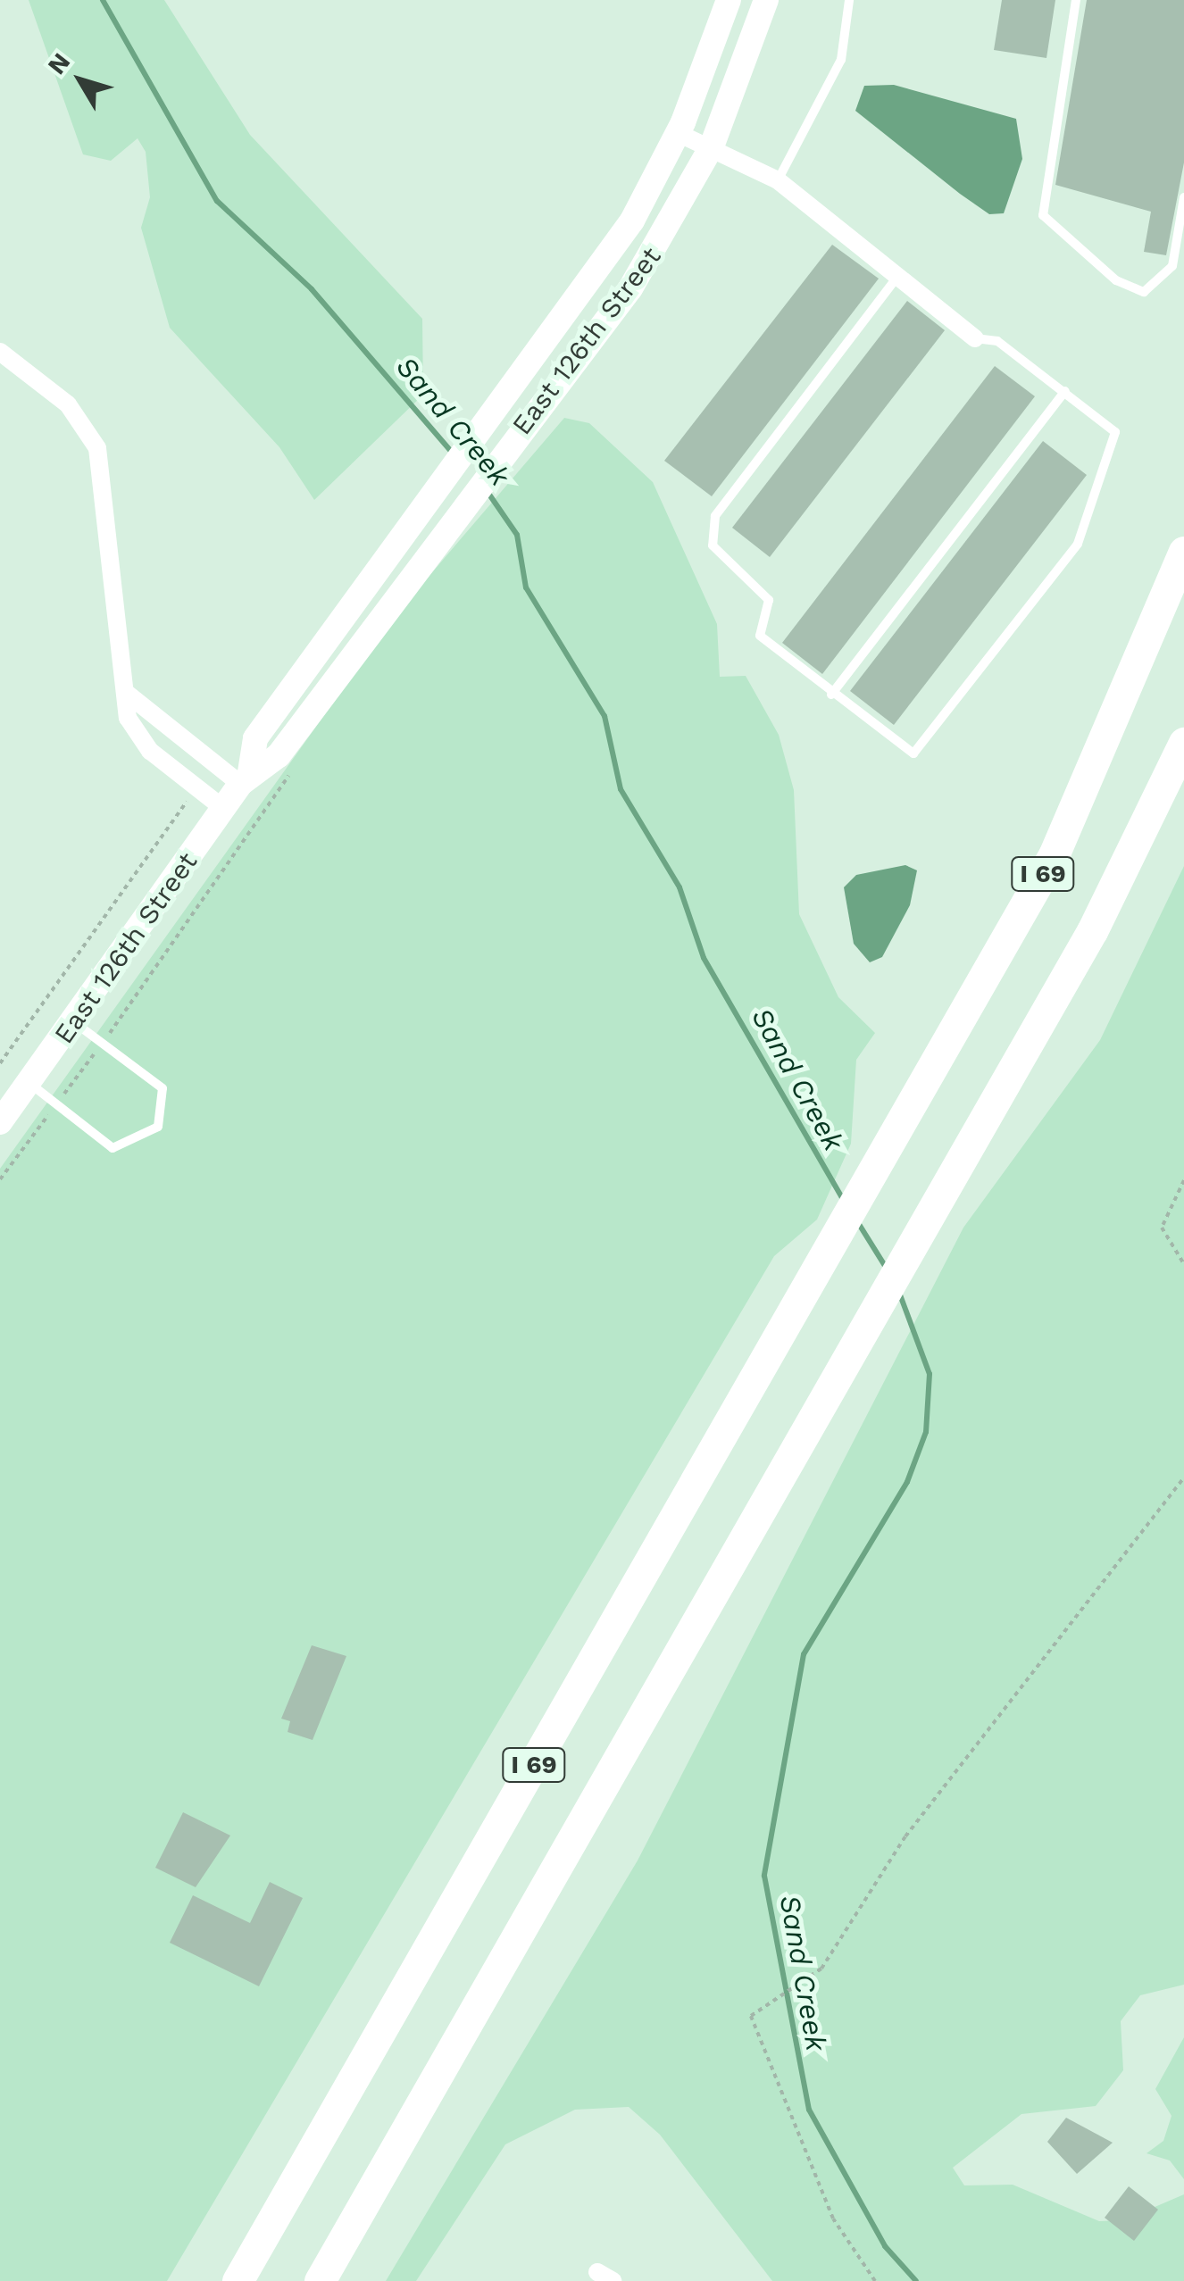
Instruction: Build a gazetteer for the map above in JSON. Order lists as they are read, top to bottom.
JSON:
{
  "streets": {
    "highway": ["I 69"],
    "main road": ["East 126th Street"]
  },
  "water": ["Sand Creek"],
  "north": "top left"
}
